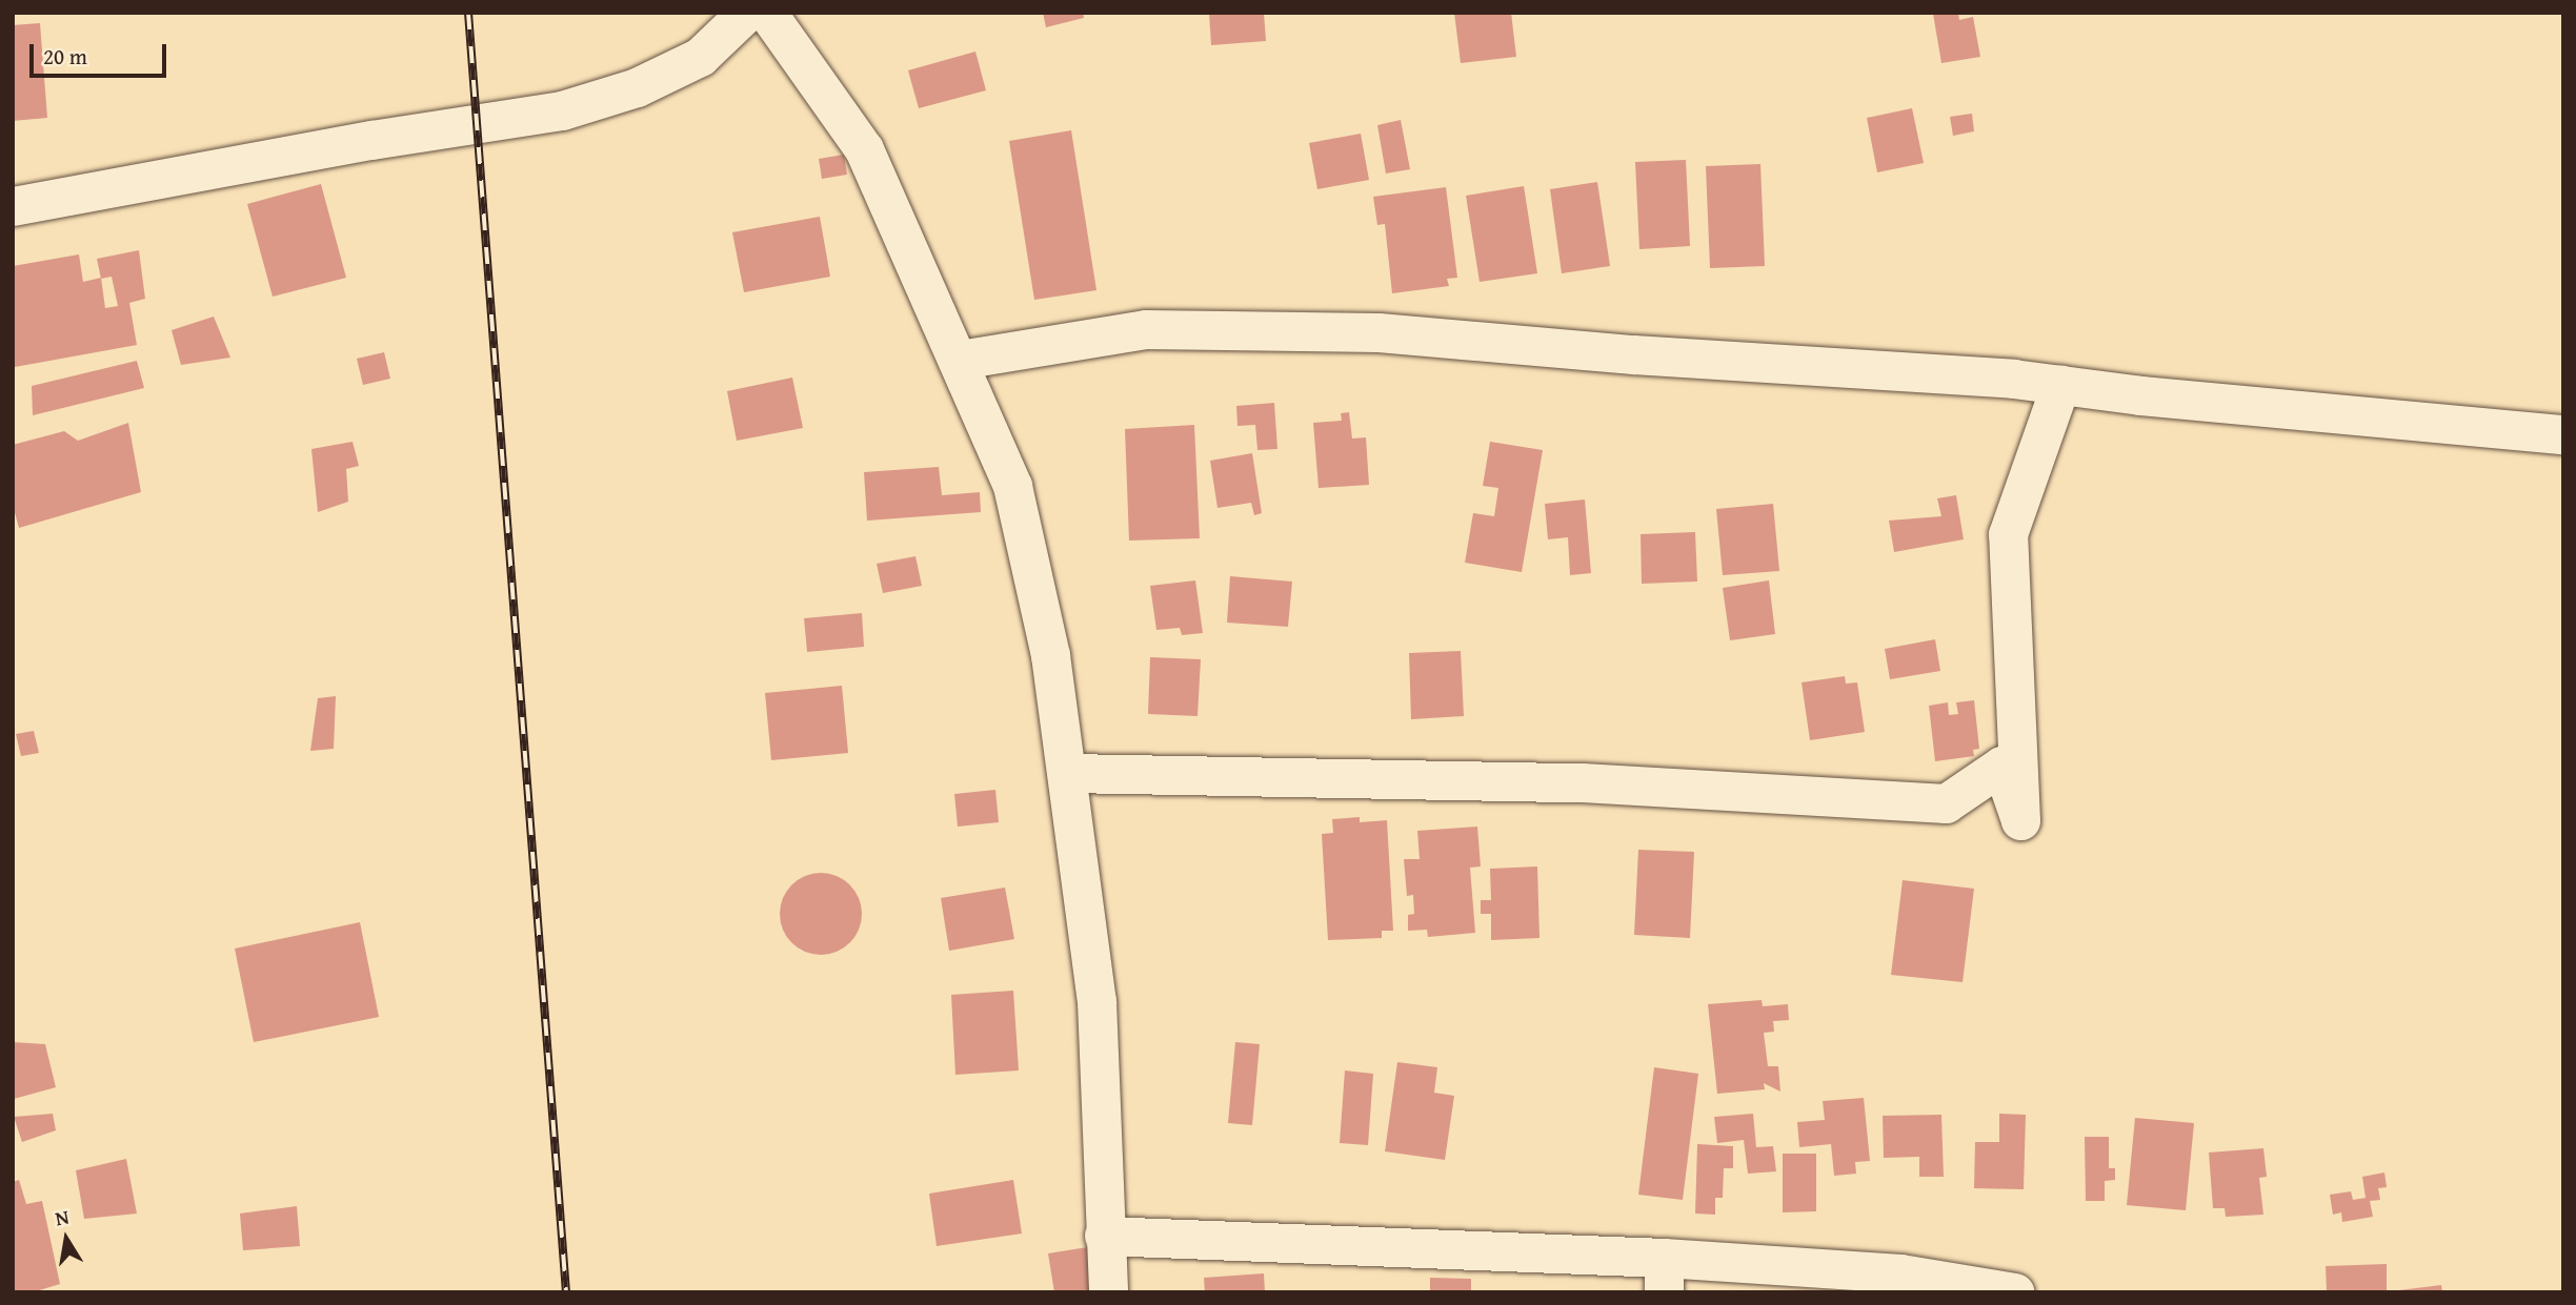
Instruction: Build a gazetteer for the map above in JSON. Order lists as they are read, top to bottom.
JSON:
{
  "scale_bar": "20 m",
  "north": "top"
}
